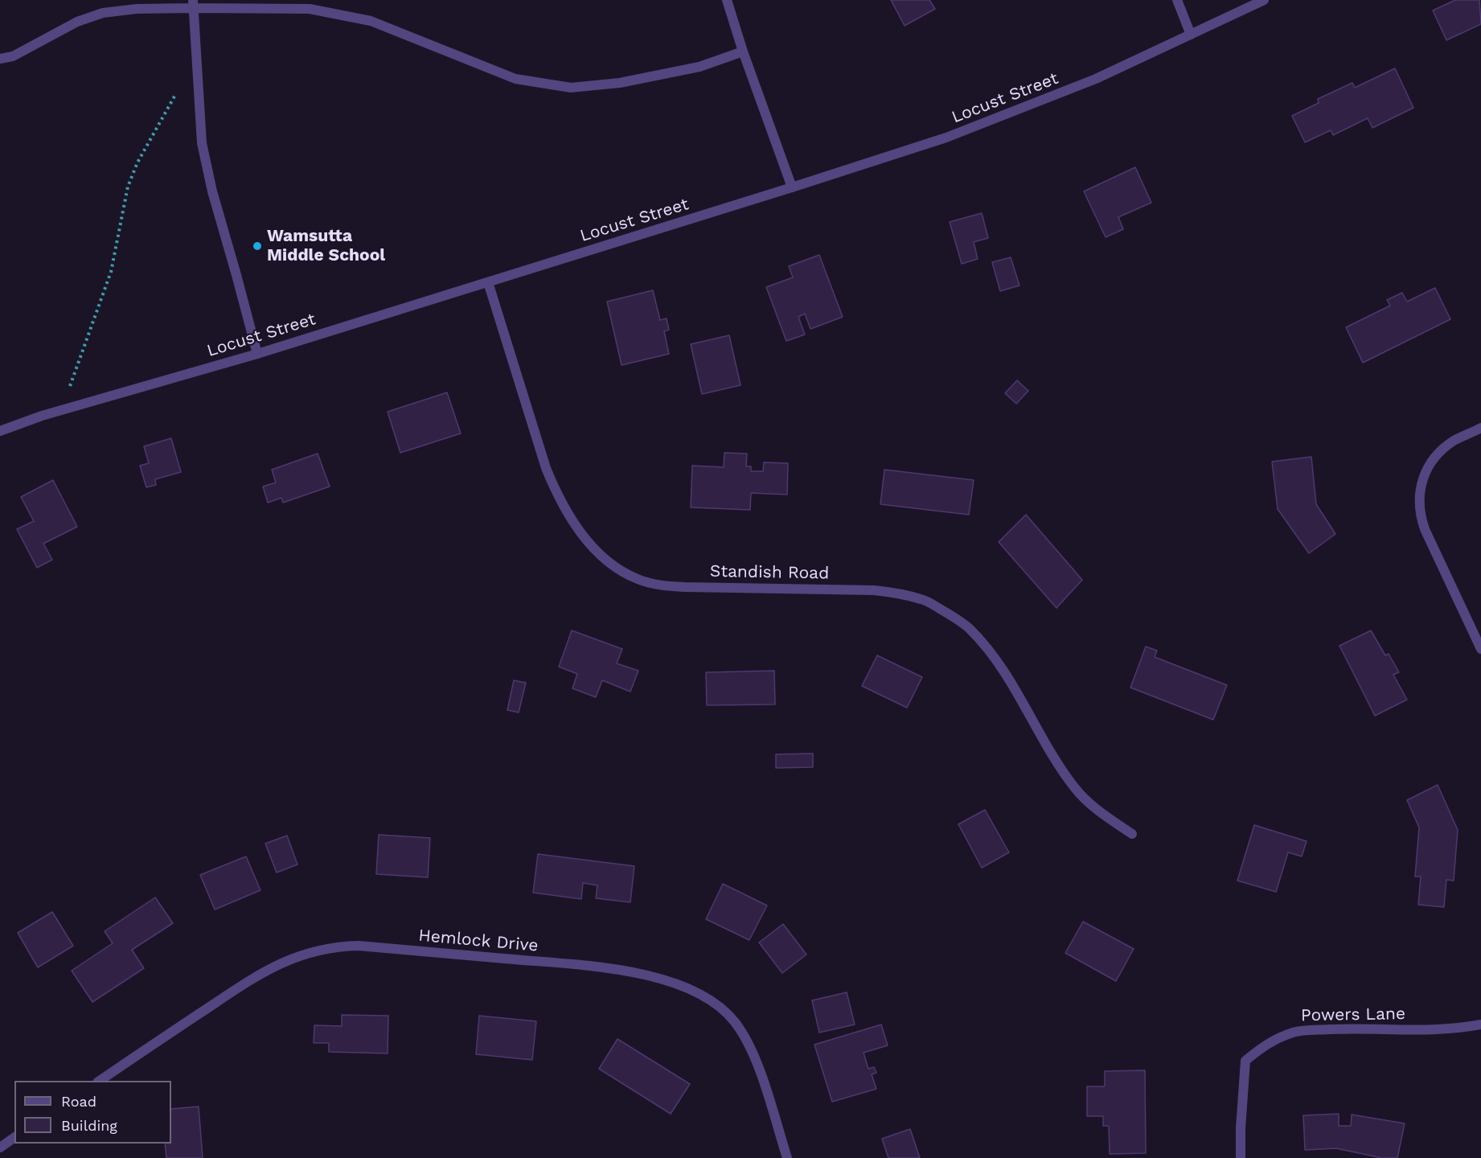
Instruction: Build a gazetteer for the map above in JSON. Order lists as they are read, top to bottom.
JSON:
{
  "streets": {
    "street": [
      "Locust Street",
      "Standish Road",
      "Hemlock Drive",
      "Powers Lane"
    ]
  },
  "crossings": [
    ["Locust Street", "Standish Road"]
  ],
  "places": ["Wamsutta Middle School"],
  "legend": ["Road", "Building"]
}
